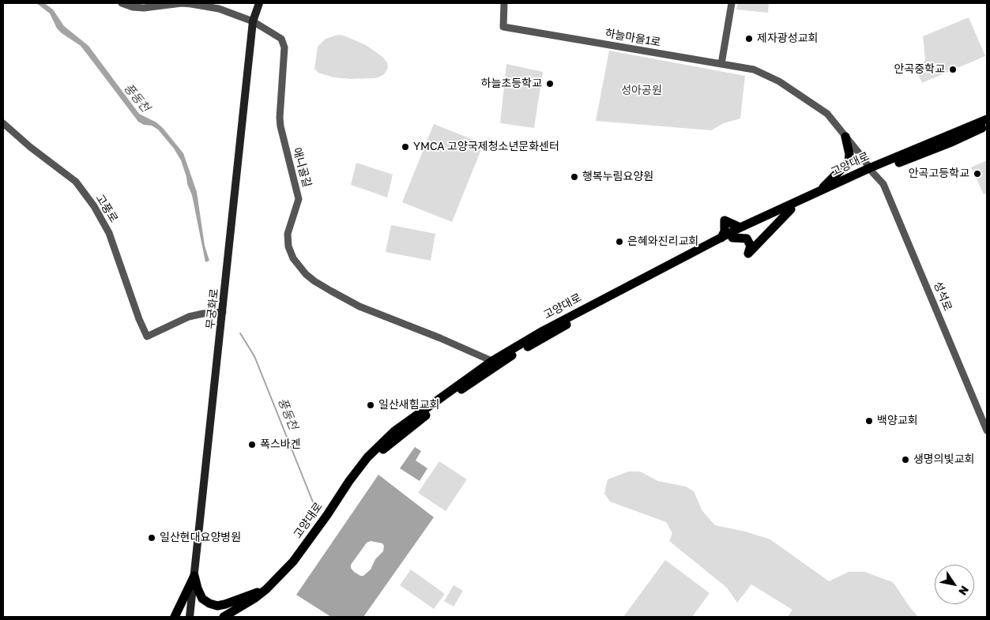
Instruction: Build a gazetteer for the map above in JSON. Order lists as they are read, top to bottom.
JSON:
{
  "streets": {
    "main road": ["고양대로", "무궁화로"],
    "street": [
      "하늘마을1로",
      "애니골길",
      "고풍로",
      "성석로"
    ]
  },
  "crossings": [
    ["하늘마을1로", "성석로"],
    ["고양대로", "애니골길"],
    ["고양대로", "성석로"],
    ["애니골길", "무궁화로"],
    ["고풍로", "무궁화로"]
  ],
  "water": ["풍동천"],
  "parks": ["성아공원"],
  "places": [
    "제자광성교회",
    "안곡중학교",
    "하늘초등학교",
    "YMCA 고양국제청소년문화센터",
    "안곡고등학교",
    "행복누림요양원",
    "은혜와진리교회",
    "일산새힘교회",
    "백양교회",
    "폭스바겐",
    "생명의빛교회",
    "일산현대요양병원"
  ],
  "north": "bottom right"
}
